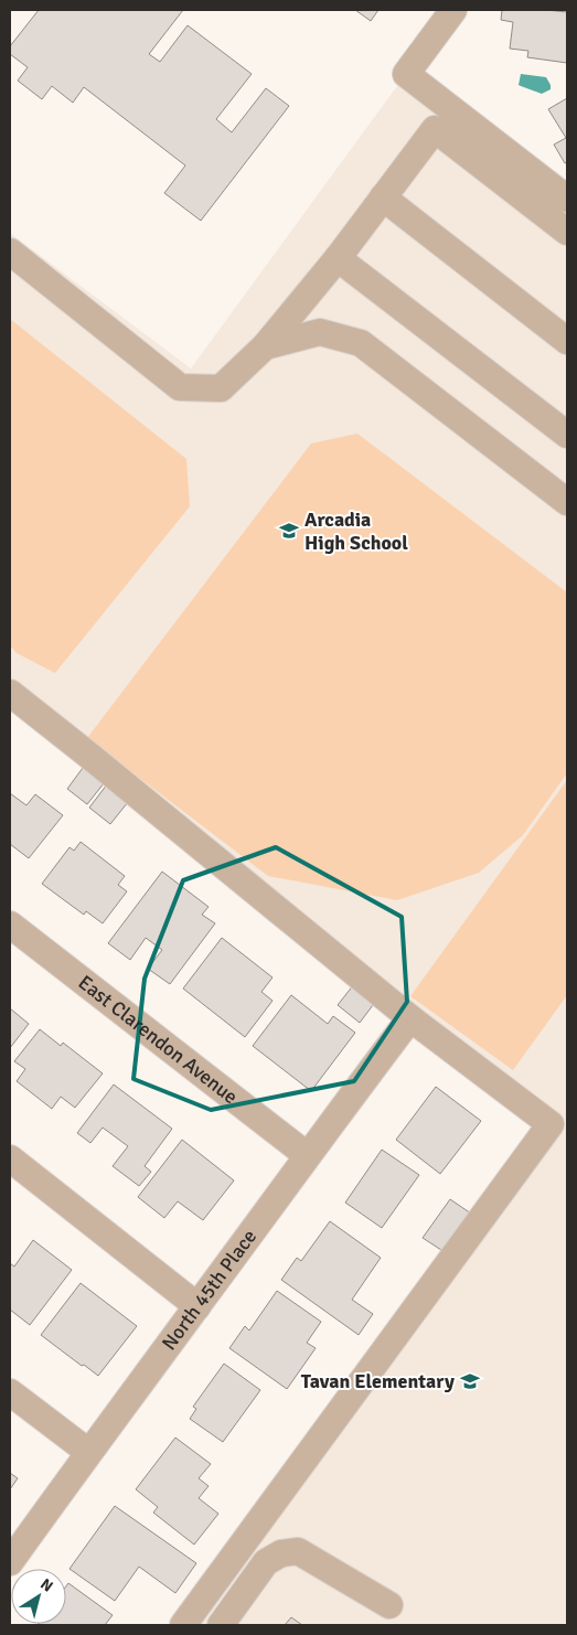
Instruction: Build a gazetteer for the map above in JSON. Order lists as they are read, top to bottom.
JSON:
{
  "streets": {
    "street": ["East Clarendon Avenue", "North 45th Place"]
  },
  "crossings": [
    ["East Clarendon Avenue", "North 45th Place"]
  ],
  "places": {
    "school or university": ["Arcadia High School", "Tavan Elementary"]
  },
  "north": "top right"
}
